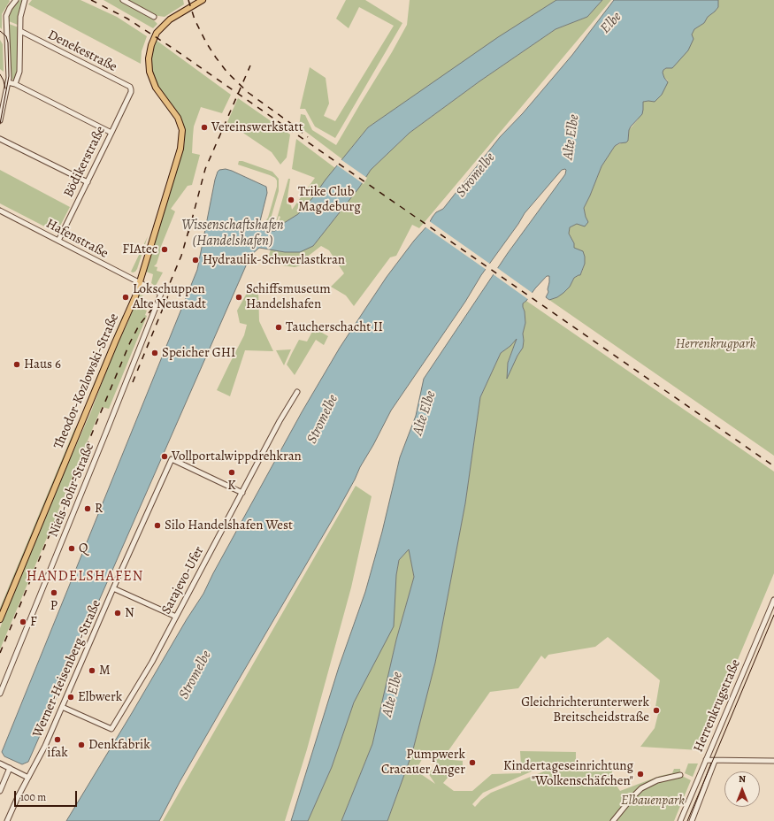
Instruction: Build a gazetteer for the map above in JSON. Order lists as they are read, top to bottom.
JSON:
{
  "streets": {
    "main road": ["Theodor-Kozlowski-Straße"],
    "street": [
      "Denekestraße",
      "Bödikerstraße",
      "Hafenstraße",
      "Niels-Bohr-Straße",
      "Sarajevo-Ufer",
      "Werner-Heisenberg-Straße",
      "Herrenkrugstraße"
    ]
  },
  "crossings": [
    ["Denekestraße", "Bödikerstraße"],
    ["Bödikerstraße", "Hafenstraße"],
    ["Hafenstraße", "Theodor-Kozlowski-Straße"],
    ["Hafenstraße", "Niels-Bohr-Straße"],
    ["Sarajevo-Ufer", "Werner-Heisenberg-Straße"]
  ],
  "districts": ["HANDELSHAFEN"],
  "water": [
    "Elbe",
    "Alte Elbe",
    "Stromelbe",
    "Wissenschaftshafen (Handelshafen)"
  ],
  "parks": ["Herrenkrugpark", "Elbauenpark"],
  "places": [
    "Vereinswerkstatt",
    "Trike Club Magdeburg",
    "FIAtec",
    "Hydraulik-Schwerlastkran",
    "Lokschuppen Alte Neustadt",
    "Schiffsmuseum Handelshafen",
    "Taucherschacht II",
    "Speicher GHI",
    "Haus 6",
    "Vollportalwippdrehkran",
    "K",
    "R",
    "Silo Handelshafen West",
    "Q",
    "P",
    "N",
    "F",
    "M",
    "Elbwerk",
    "Gleichrichterunterwerk Breitscheidstraße",
    "ifak",
    "Denkfabrik",
    "Pumpwerk Cracauer Anger",
    "Kindertageseinrichtung \"Wolkenschäfchen\""
  ],
  "scale_bar": "100 m",
  "north": "top"
}
